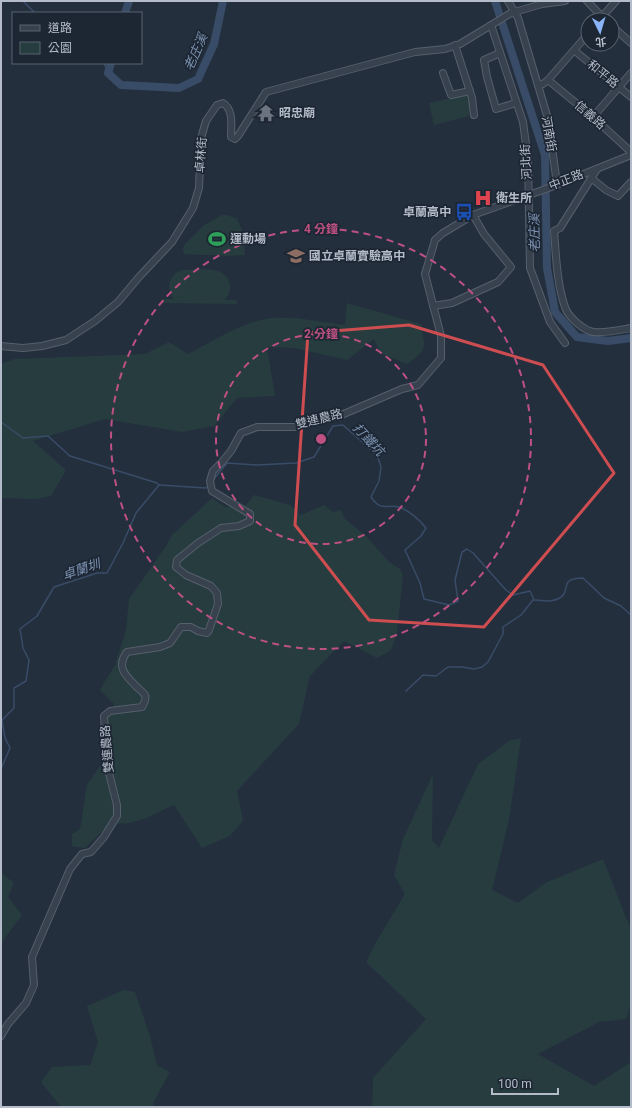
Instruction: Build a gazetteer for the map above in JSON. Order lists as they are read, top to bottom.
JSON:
{
  "streets": {
    "street": [
      "和平路",
      "信義路",
      "河南街",
      "卓林街",
      "河北街",
      "中正路",
      "雙連農路"
    ]
  },
  "crossings": [
    ["河南街", "卓林街"],
    ["河南街", "中正路"],
    ["卓林街", "河北街"],
    ["河北街", "中正路"],
    ["中正路", "雙連農路"]
  ],
  "water": ["老庄溪", "打鐵坑", "卓蘭圳"],
  "places": {
    "temple": ["昭忠廟"],
    "hospital": ["衛生所"],
    "bus stop": ["卓蘭高中"],
    "sports": ["運動場"],
    "school or university": ["國立卓蘭實驗高中"]
  },
  "legend": ["道路", "公園"],
  "scale_bar": "100 m",
  "north": "bottom",
  "rings": ["4 分鐘", "2 分鐘"]
}
